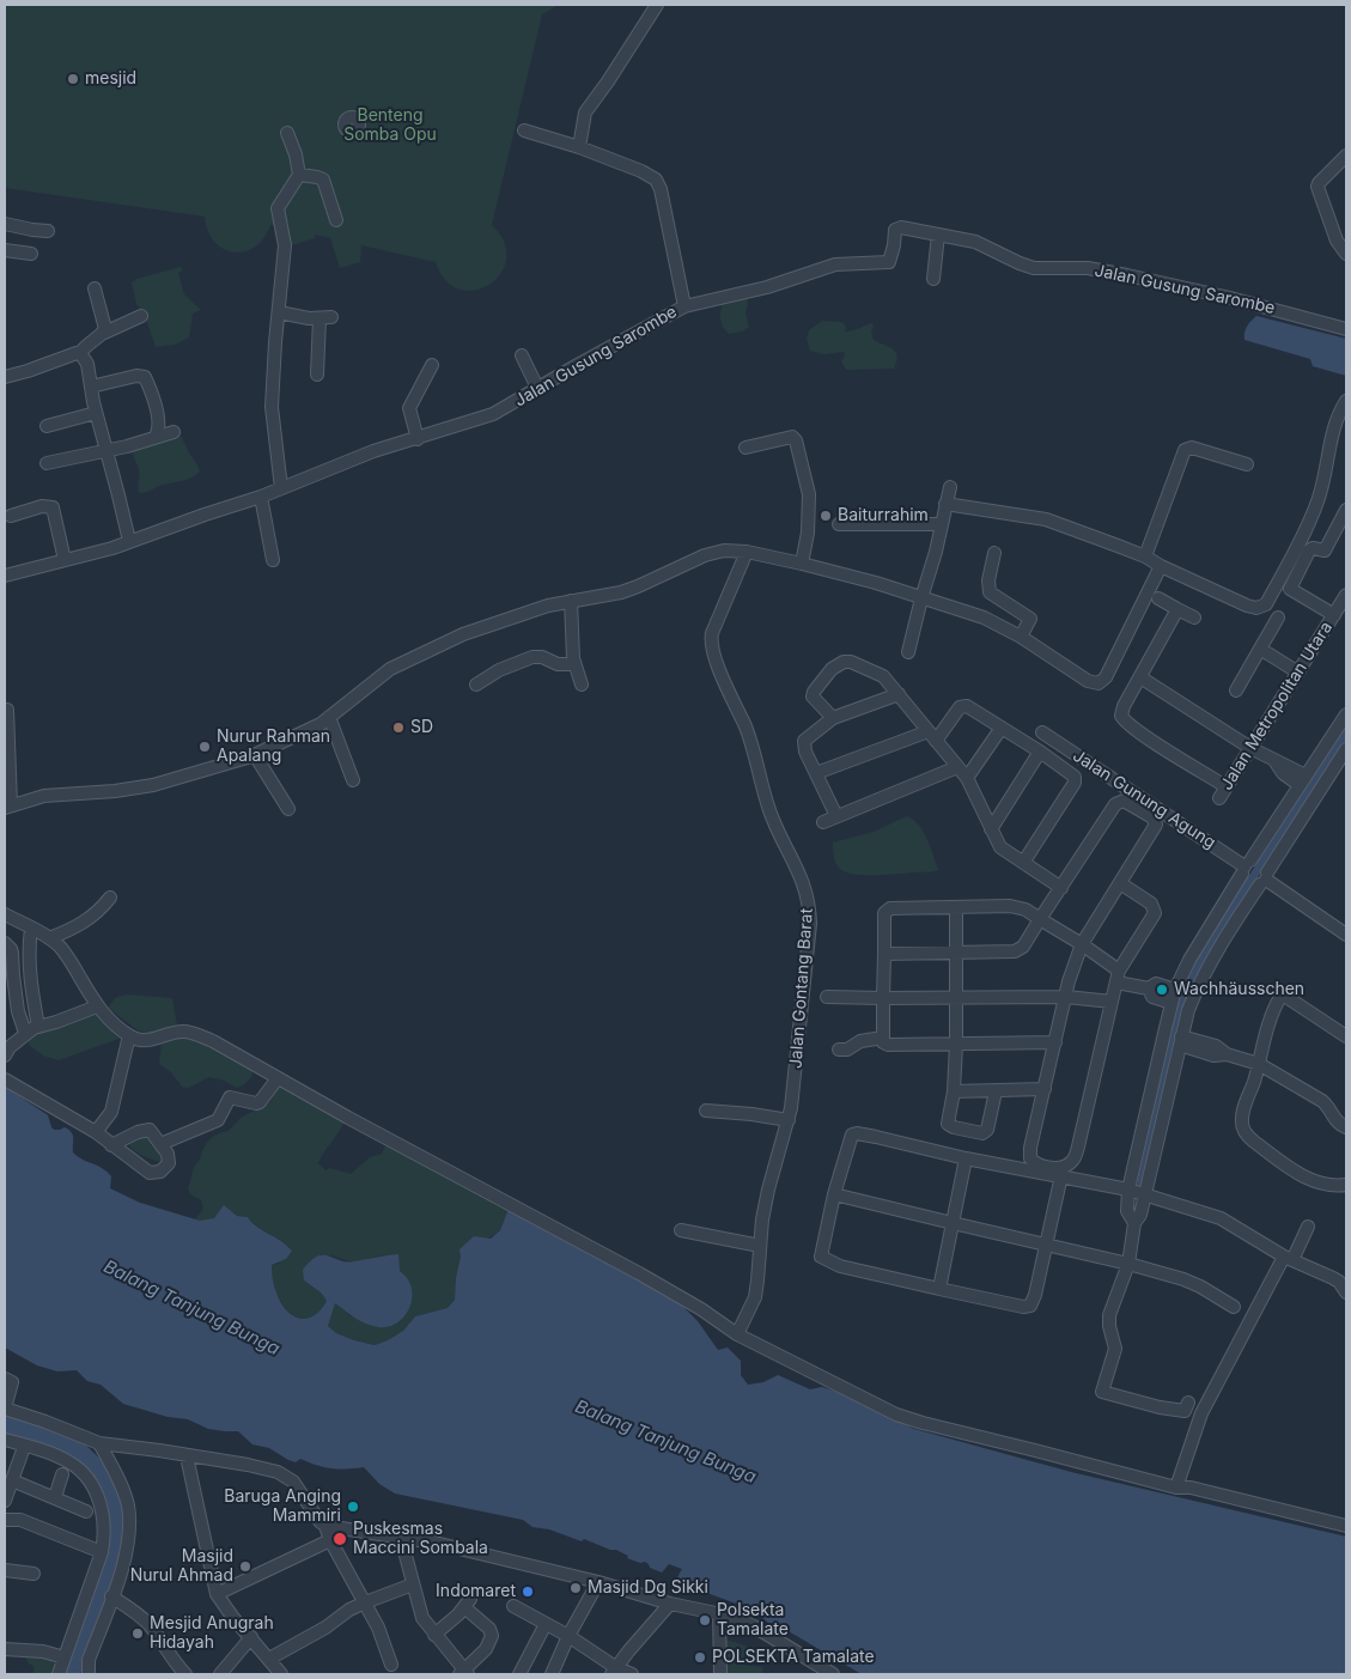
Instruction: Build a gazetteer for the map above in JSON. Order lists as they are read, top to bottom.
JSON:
{
  "streets": {
    "street": [
      "Jalan Gusung Sarombe",
      "Jalan Metropolitan Utara",
      "Jalan Gunung Agung",
      "Jalan Gontang Barat"
    ]
  },
  "water": ["Balang Tanjung Bunga"],
  "parks": ["Benteng Somba Opu"],
  "places": [
    "mesjid",
    "Baiturrahim",
    "SD",
    "Nurur Rahman Apalang",
    "Wachhäusschen",
    "Baruga Anging Mammiri",
    "Puskesmas Maccini Sombala",
    "Masjid Nurul Ahmad",
    "Masjid Dg Sikki",
    "Indomaret",
    "Polsekta Tamalate",
    "Mesjid Anugrah Hidayah",
    "POLSEKTA Tamalate"
  ]
}
